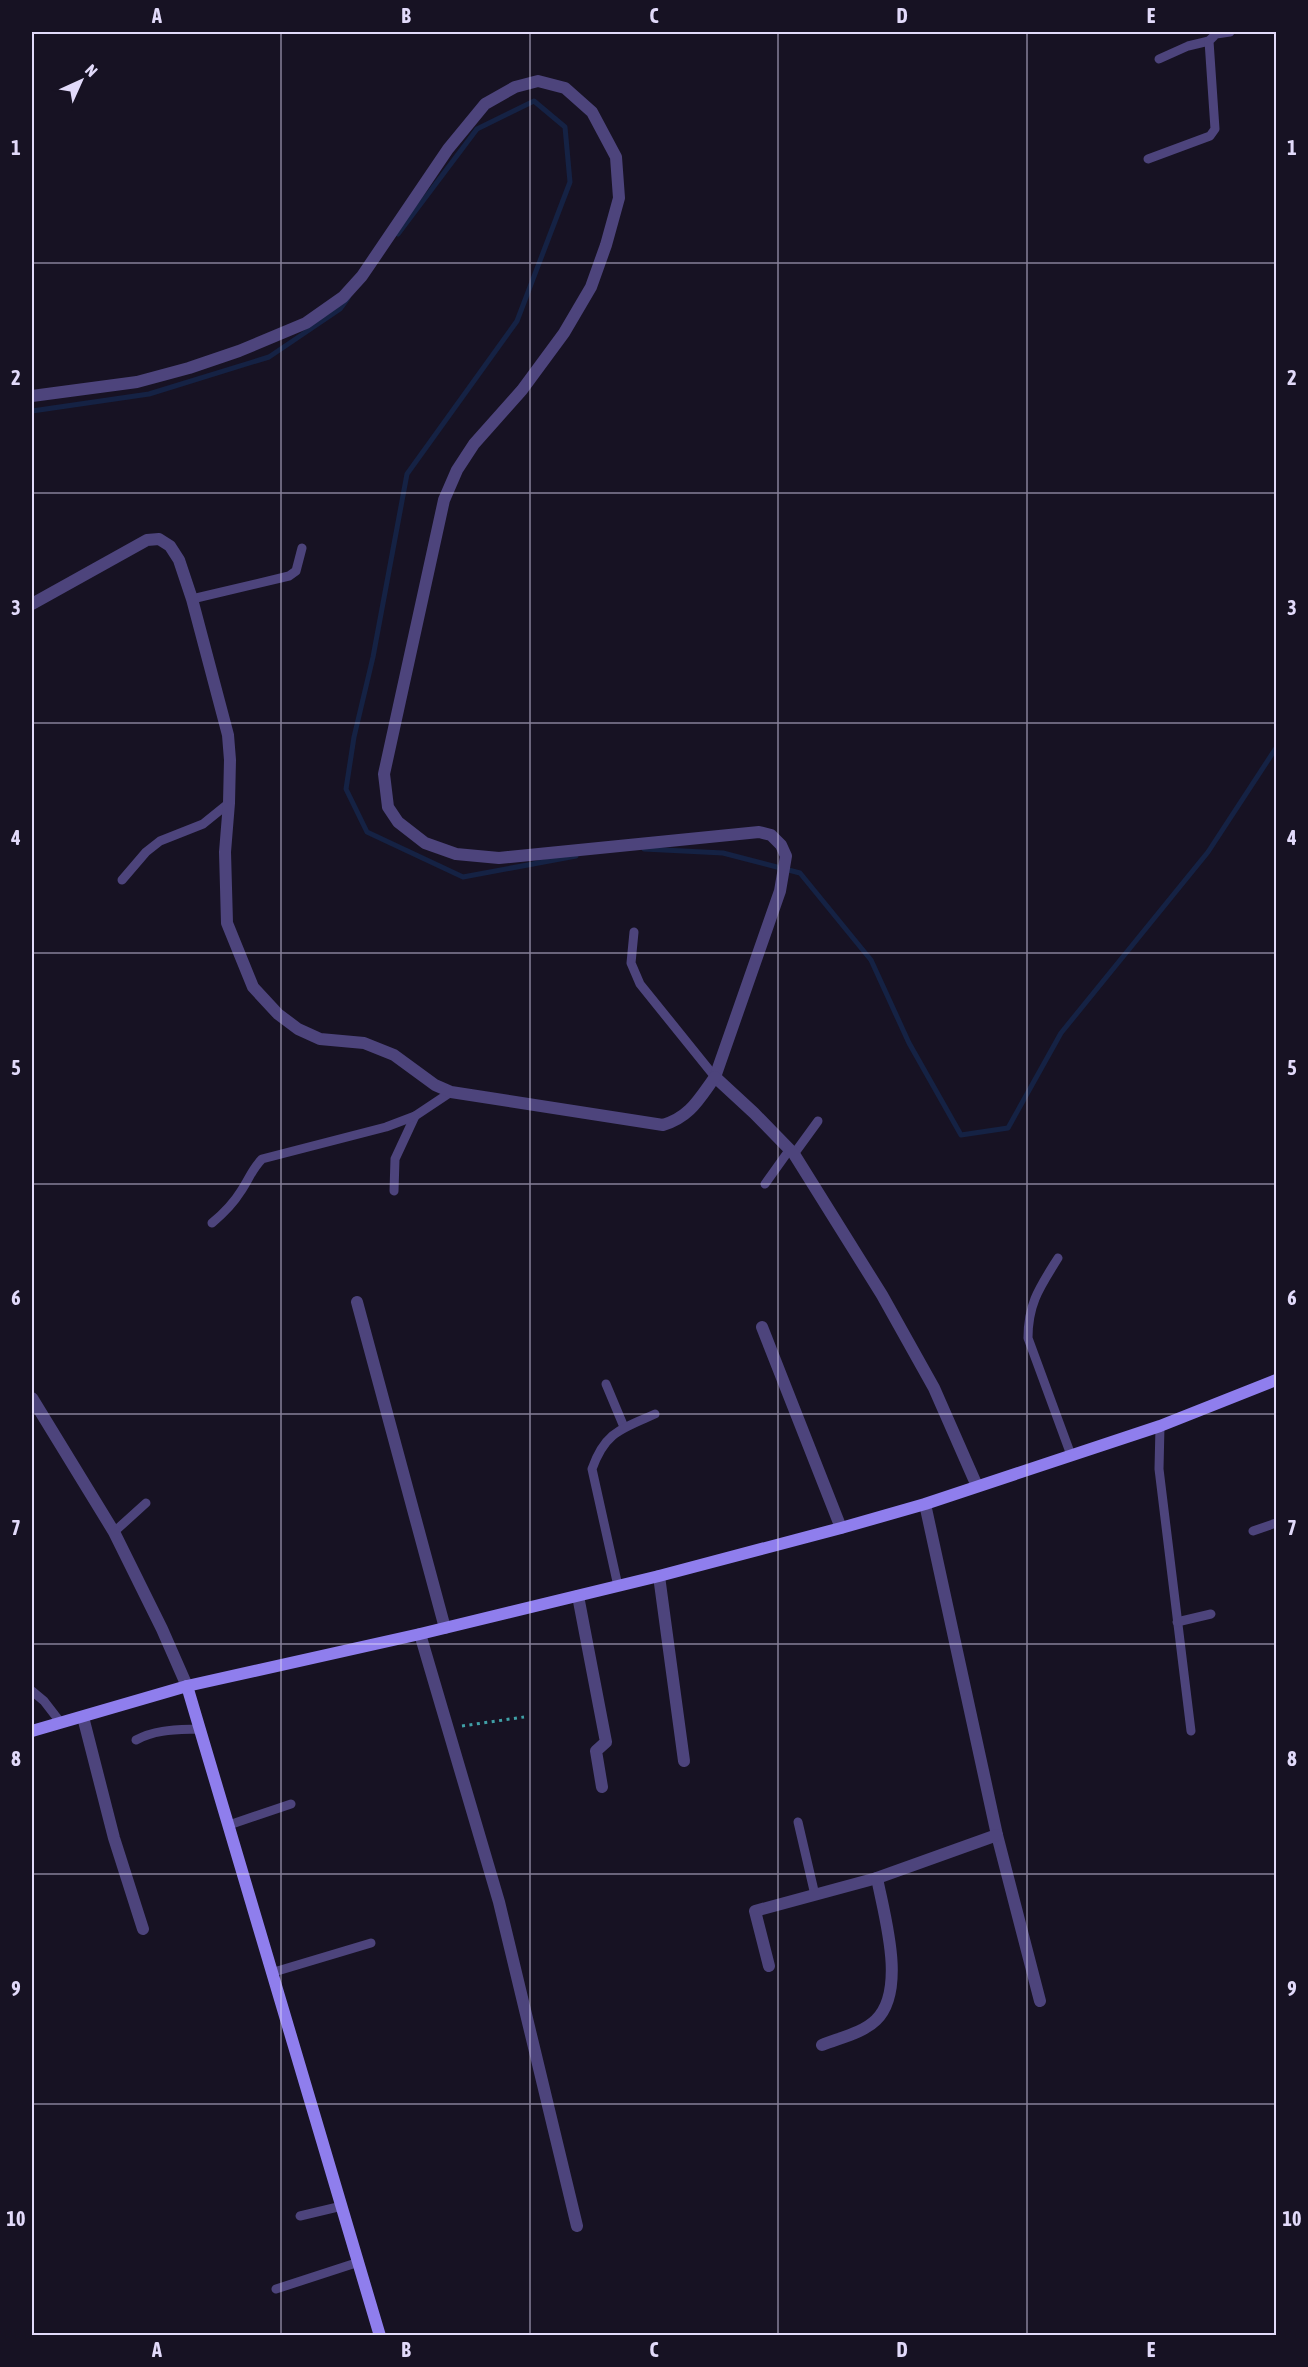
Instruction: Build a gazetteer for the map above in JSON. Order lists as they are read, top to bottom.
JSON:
{
  "north": "top right",
  "grid": {
    "columns": [
      "A",
      "B",
      "C",
      "D",
      "E"
    ],
    "rows": [
      "1",
      "2",
      "3",
      "4",
      "5",
      "6",
      "7",
      "8",
      "9",
      "10"
    ]
  }
}
